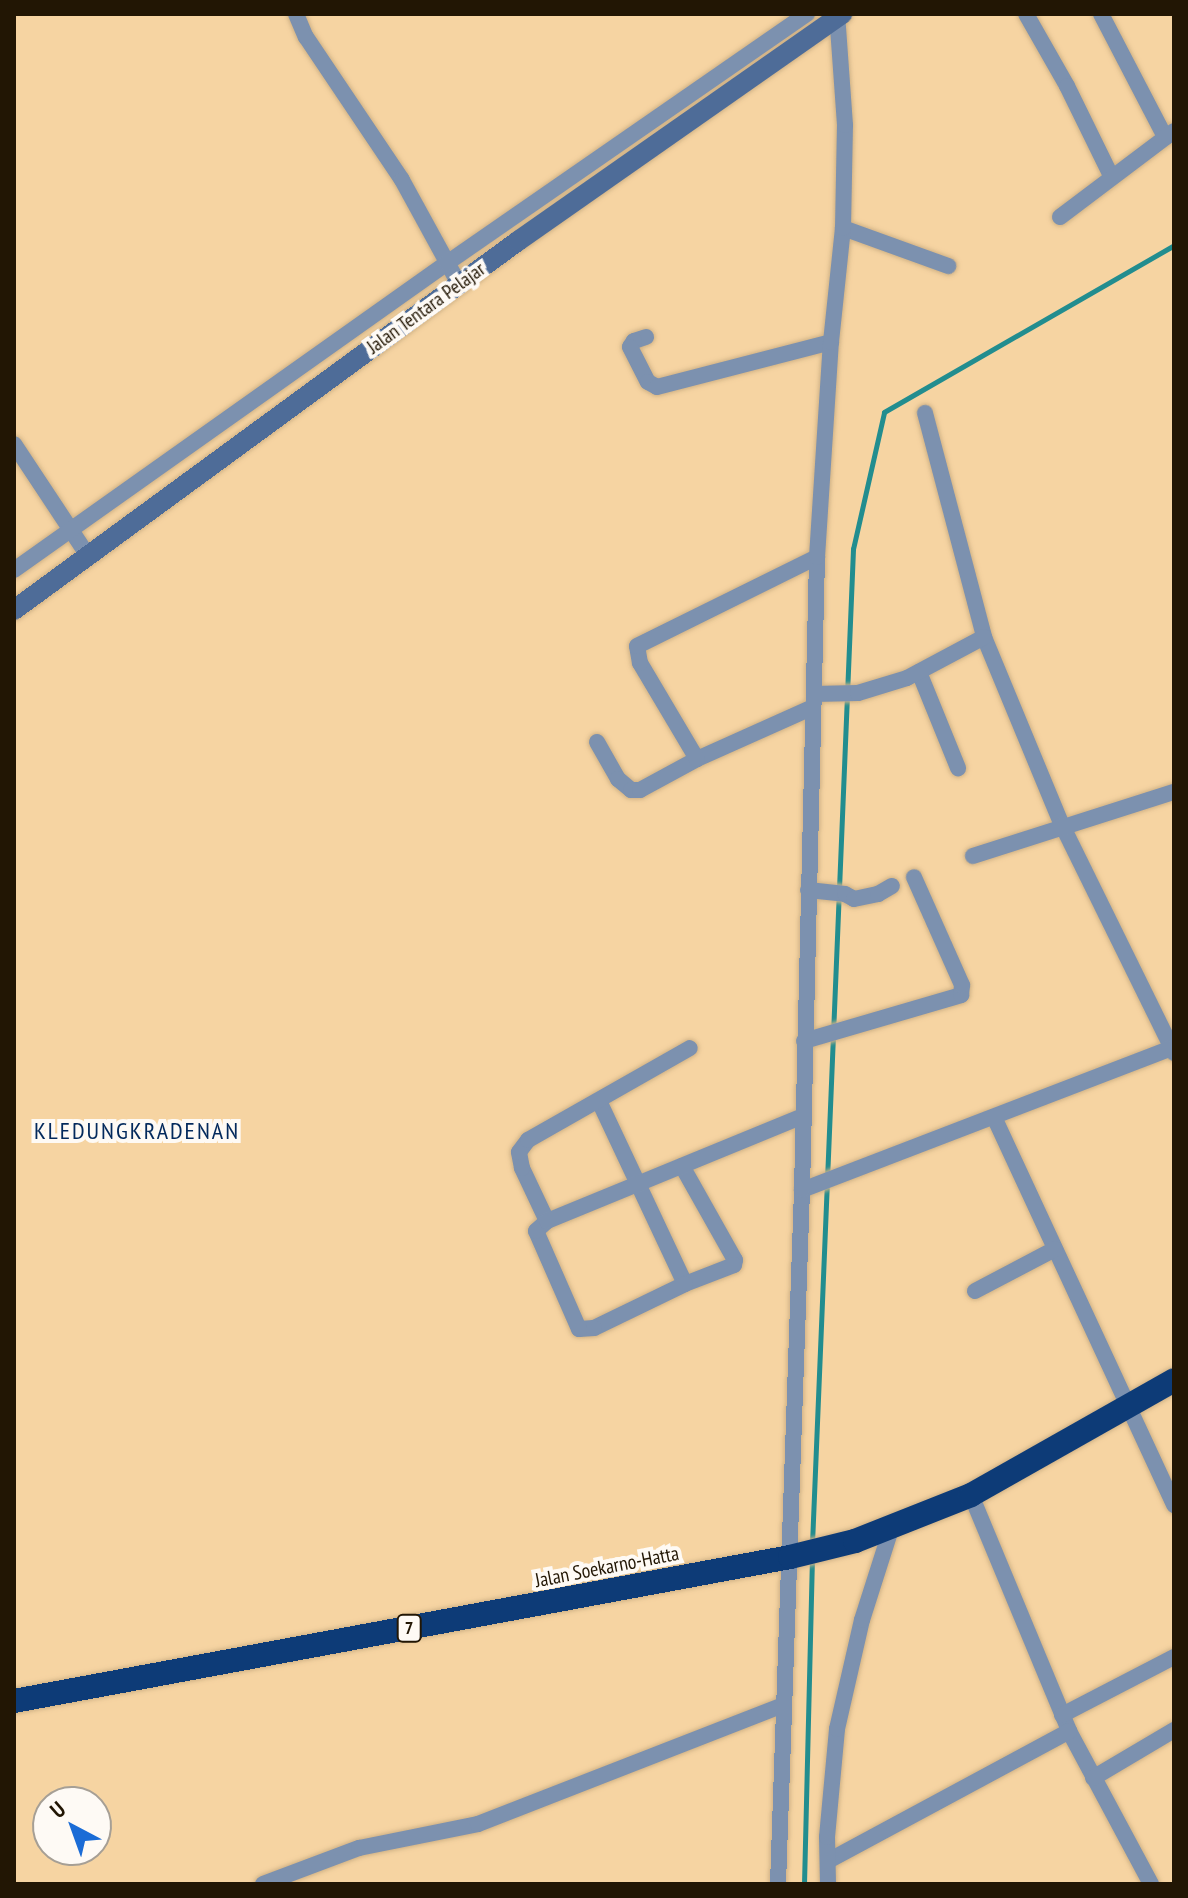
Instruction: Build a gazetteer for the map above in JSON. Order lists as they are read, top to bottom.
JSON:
{
  "streets": {
    "highway": ["Jalan Soekarno-Hatta", "7"],
    "main road": ["Jalan Tentara Pelajar"]
  },
  "districts": ["KLEDUNGKRADENAN"],
  "north": "top left"
}
